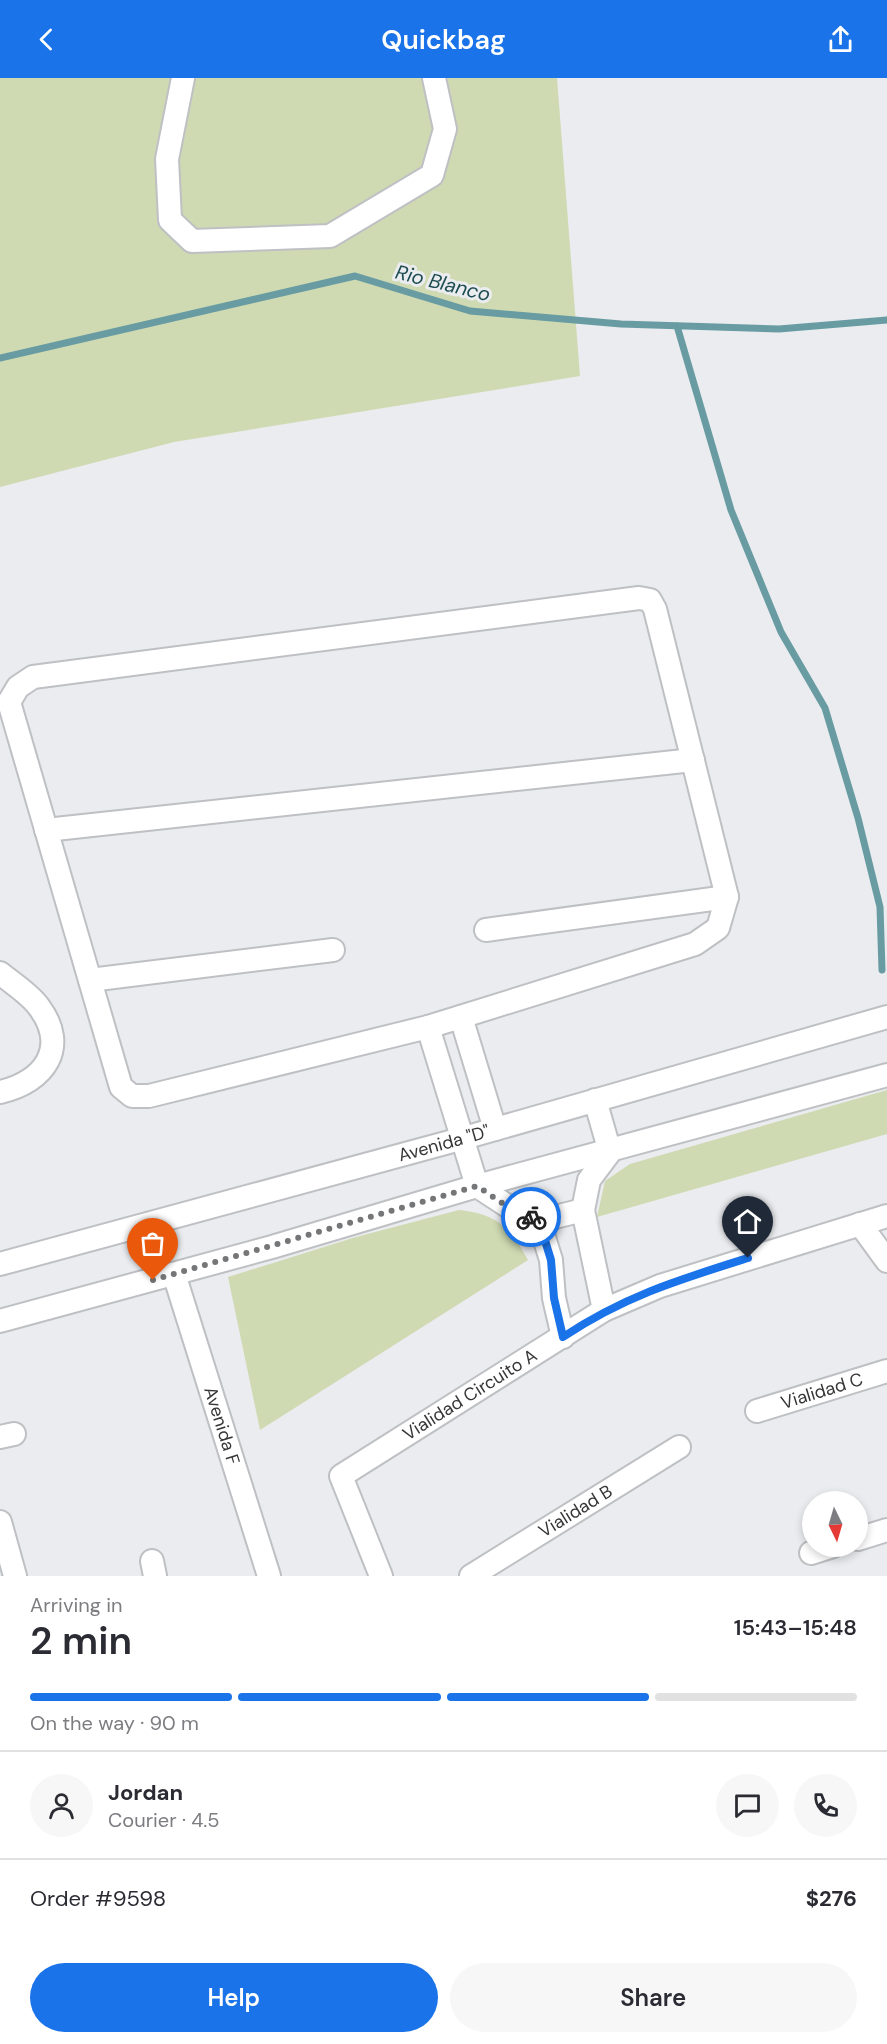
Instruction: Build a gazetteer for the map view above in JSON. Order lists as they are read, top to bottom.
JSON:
{
  "streets": {
    "street": [
      "Avenida \"D\"",
      "Vialidad C",
      "Vialidad Circuito A",
      "Avenida F",
      "Vialidad B"
    ]
  },
  "water": ["Rio Blanco"],
  "north": "bottom",
  "page": {
    "header": "Quickbag",
    "heading": ["2 min", "Arriving in", "15:43–15:48"],
    "panel": [
      "Jordan",
      "Courier · 4.5",
      "Order #9598",
      "$276"
    ],
    "bar": "On the way · 90 m",
    "buttons": ["Help", "Share"]
  }
}
